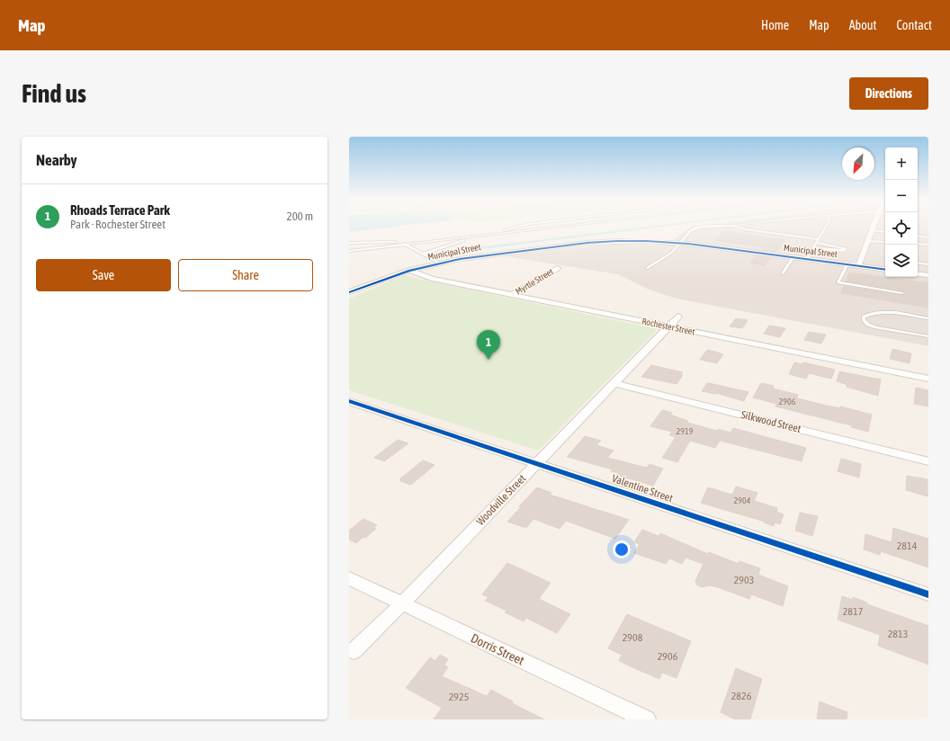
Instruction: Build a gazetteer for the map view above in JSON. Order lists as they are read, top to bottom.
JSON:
{
  "streets": {
    "street": [
      "Municipal Street",
      "Myrtle Street",
      "Rochester Street",
      "Silkwood Street",
      "Valentine Street",
      "Woodville Street",
      "Dorris Street"
    ]
  },
  "crossings": [
    ["Municipal Street", "Rochester Street"],
    ["Myrtle Street", "Rochester Street"],
    ["Rochester Street", "Woodville Street"],
    ["Silkwood Street", "Woodville Street"],
    ["Valentine Street", "Woodville Street"],
    ["Woodville Street", "Dorris Street"]
  ],
  "house_numbers": [
    "2906",
    "2919",
    "2904",
    "2814",
    "2903",
    "2817",
    "2813",
    "2908",
    "2906",
    "2826",
    "2925"
  ],
  "north": "bottom left",
  "page": {
    "header": "Map",
    "nav": [
      "Home",
      "Map",
      "About",
      "Contact"
    ],
    "buttons": [
      "Directions",
      ["Save", "Share"]
    ],
    "title": "Find us",
    "heading": "Nearby",
    "map_buttons": ["+", "−"],
    "list": [
      {
        "mark": "1",
        "name": "Rhoads Terrace Park",
        "note": "Park · Rochester Street",
        "value": "200 m"
      }
    ],
    "pins": "1"
  }
}
